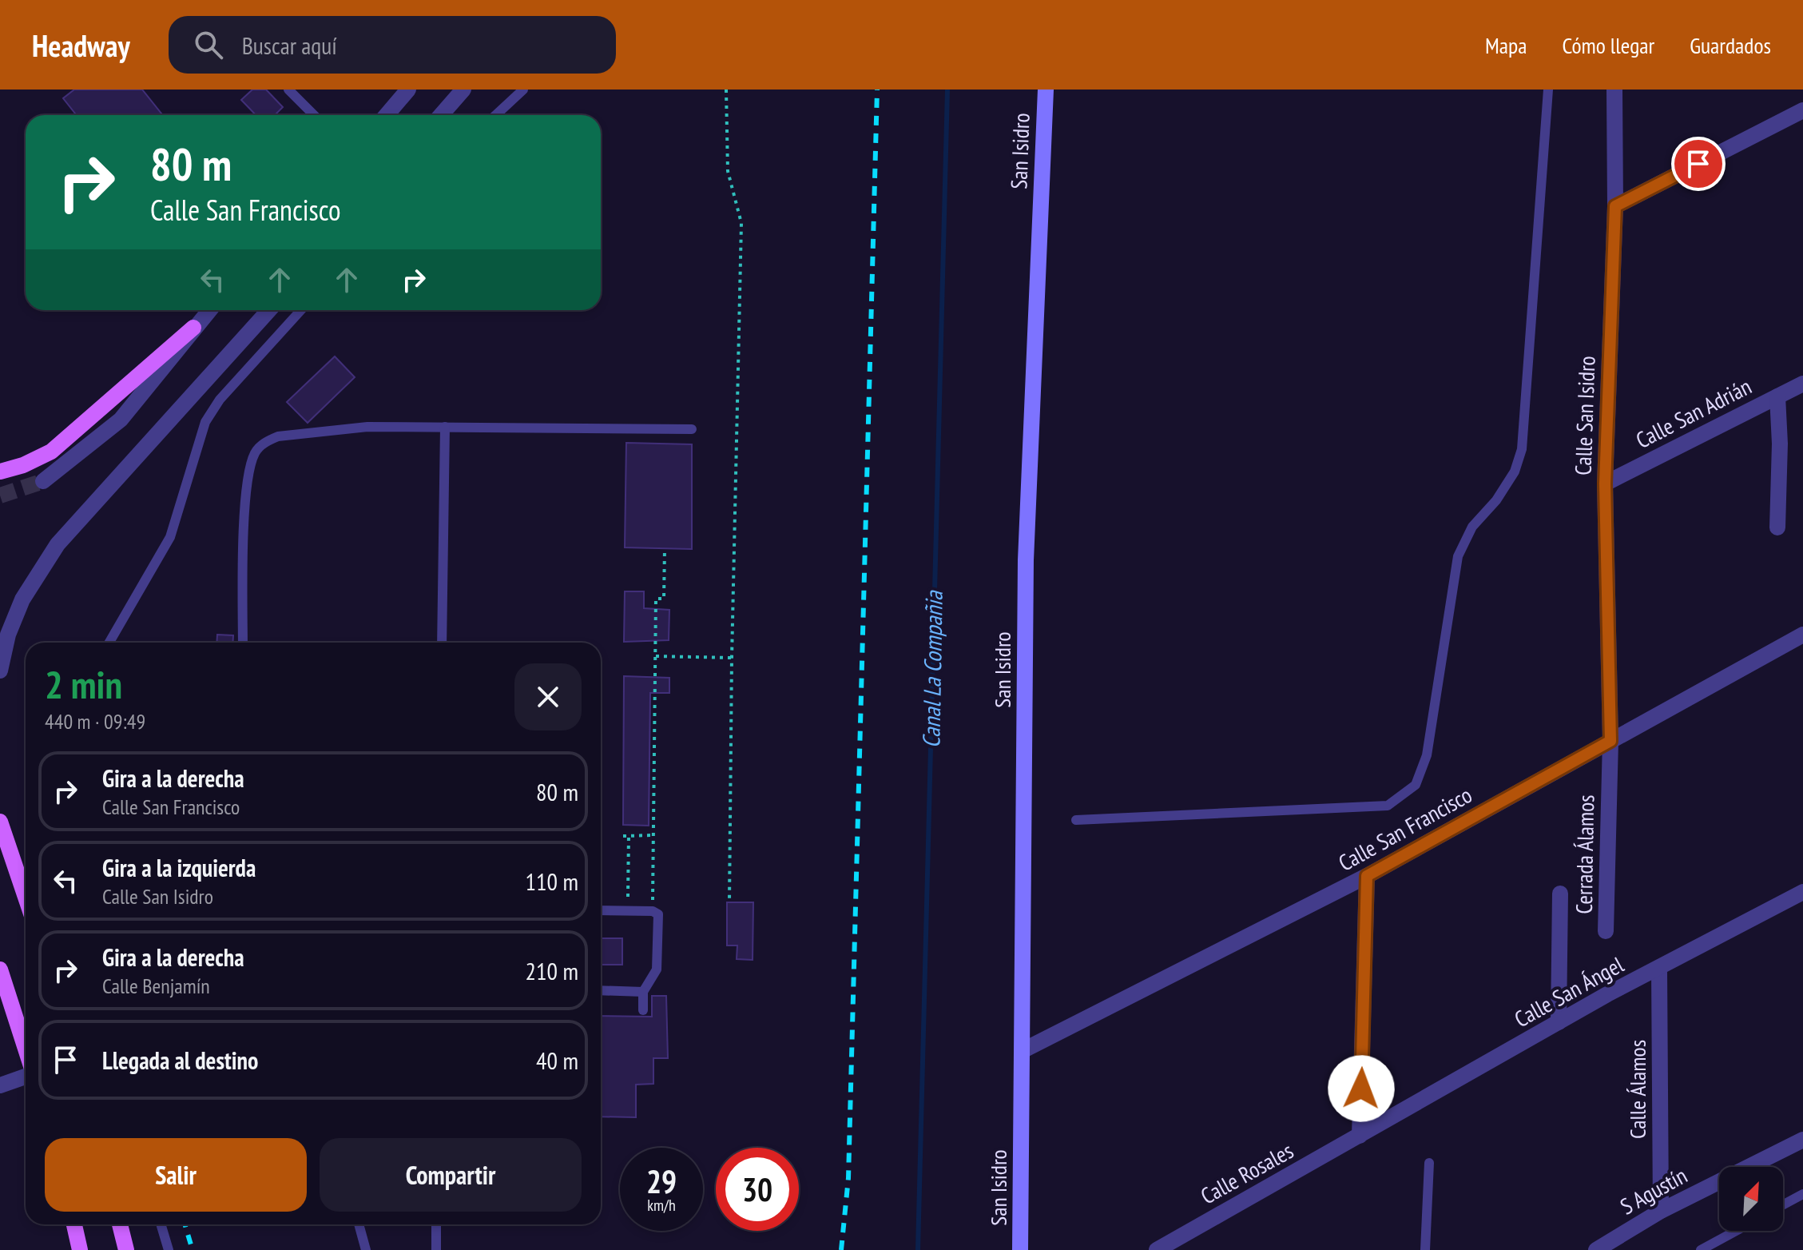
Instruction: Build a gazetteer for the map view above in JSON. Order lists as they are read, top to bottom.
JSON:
{
  "streets": {
    "main road": ["San Isidro"],
    "street": [
      "Calle San Adrián",
      "Calle San Isidro",
      "Calle San Francisco",
      "Cerrada Álamos",
      "Calle San Ángel",
      "Calle Álamos",
      "Calle Rosales",
      "S Agustín"
    ]
  },
  "crossings": [
    ["San Isidro", "Calle San Francisco"],
    ["Calle San Adrián", "Calle San Isidro"],
    ["Calle San Isidro", "Calle San Francisco"],
    ["Calle San Isidro", "Cerrada Álamos"],
    ["Calle San Francisco", "Cerrada Álamos"],
    ["Calle San Ángel", "Calle Álamos"],
    ["Calle San Ángel", "Calle Rosales"],
    ["Calle Álamos", "S Agustín"]
  ],
  "water": ["Canal La Compañia"],
  "north": "top right",
  "page": {
    "header": "Headway",
    "search": "Buscar aquí",
    "nav": ["Mapa", "Cómo llegar", "Guardados"],
    "turn": ["80 m", "Calle San Francisco"],
    "heading": ["2 min", "440 m · 09:49"],
    "list": [
      {
        "name": "Gira a la derecha",
        "note": "Calle San Francisco",
        "value": "80 m"
      },
      {
        "name": "Gira a la izquierda",
        "note": "Calle San Isidro",
        "value": "110 m"
      },
      {
        "name": "Gira a la derecha",
        "note": "Calle Benjamín",
        "value": "210 m"
      },
      {
        "name": "Llegada al destino",
        "value": "40 m"
      }
    ],
    "buttons": ["Salir", "Compartir"],
    "speed": "29 km/h",
    "limit": "30"
  }
}
